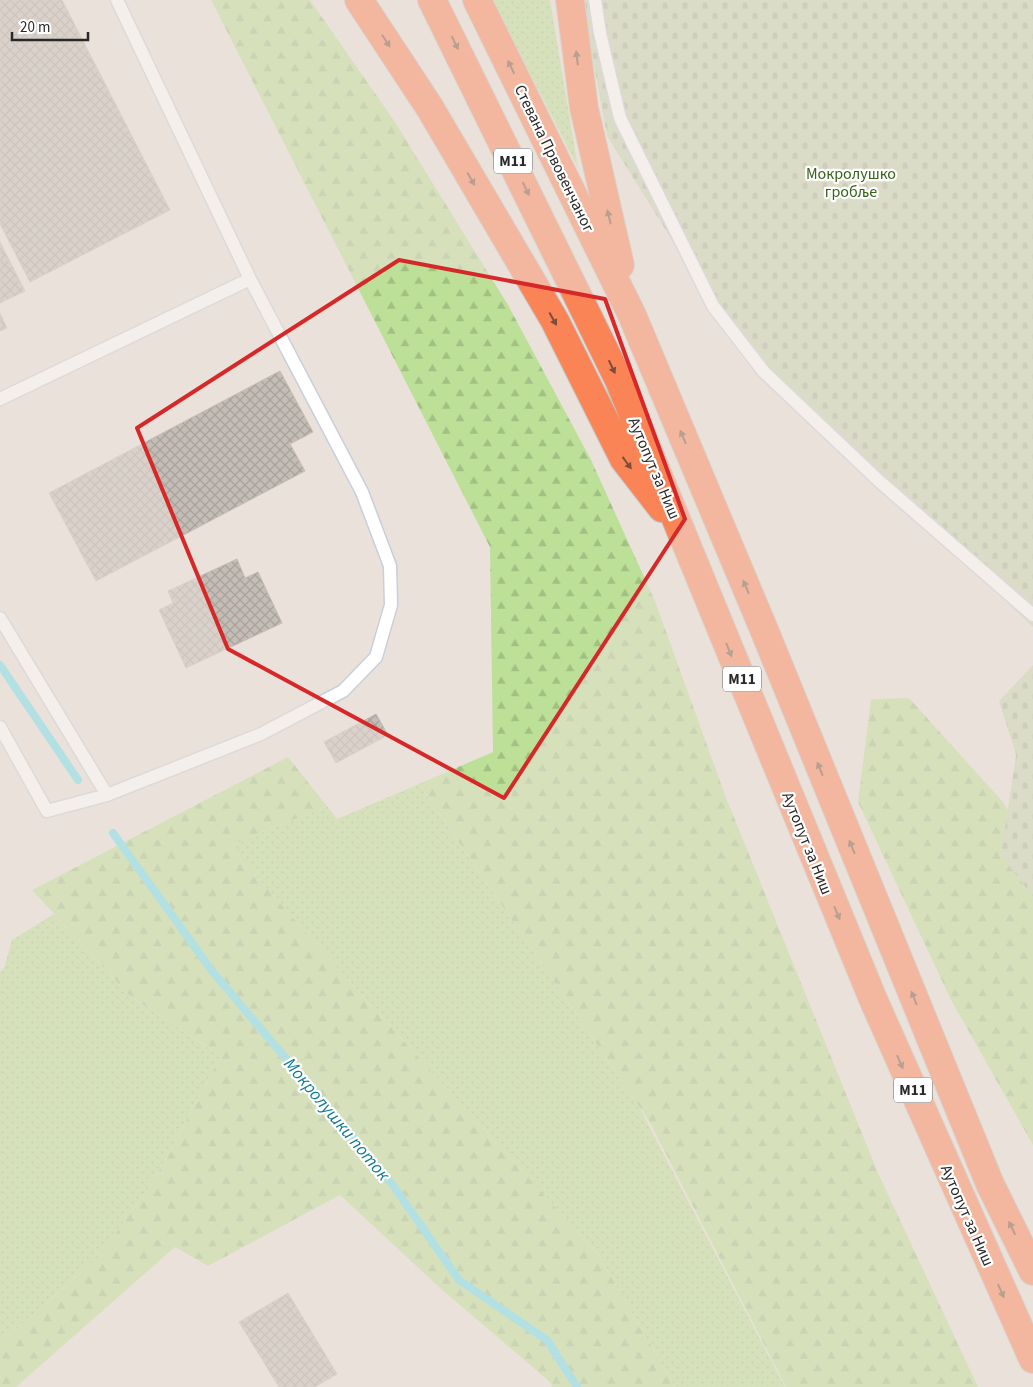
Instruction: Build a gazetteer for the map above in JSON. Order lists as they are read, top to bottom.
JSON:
{
  "streets": {
    "highway": ["Стевана Првовенчаног", "M11", "Аутопут за Ниш"]
  },
  "crossings": [
    ["Стевана Првовенчаног", "Аутопут за Ниш"]
  ],
  "water": ["Мокролушки поток"],
  "parks": ["Мокролушко гробље"],
  "scale_bar": "20 m"
}
